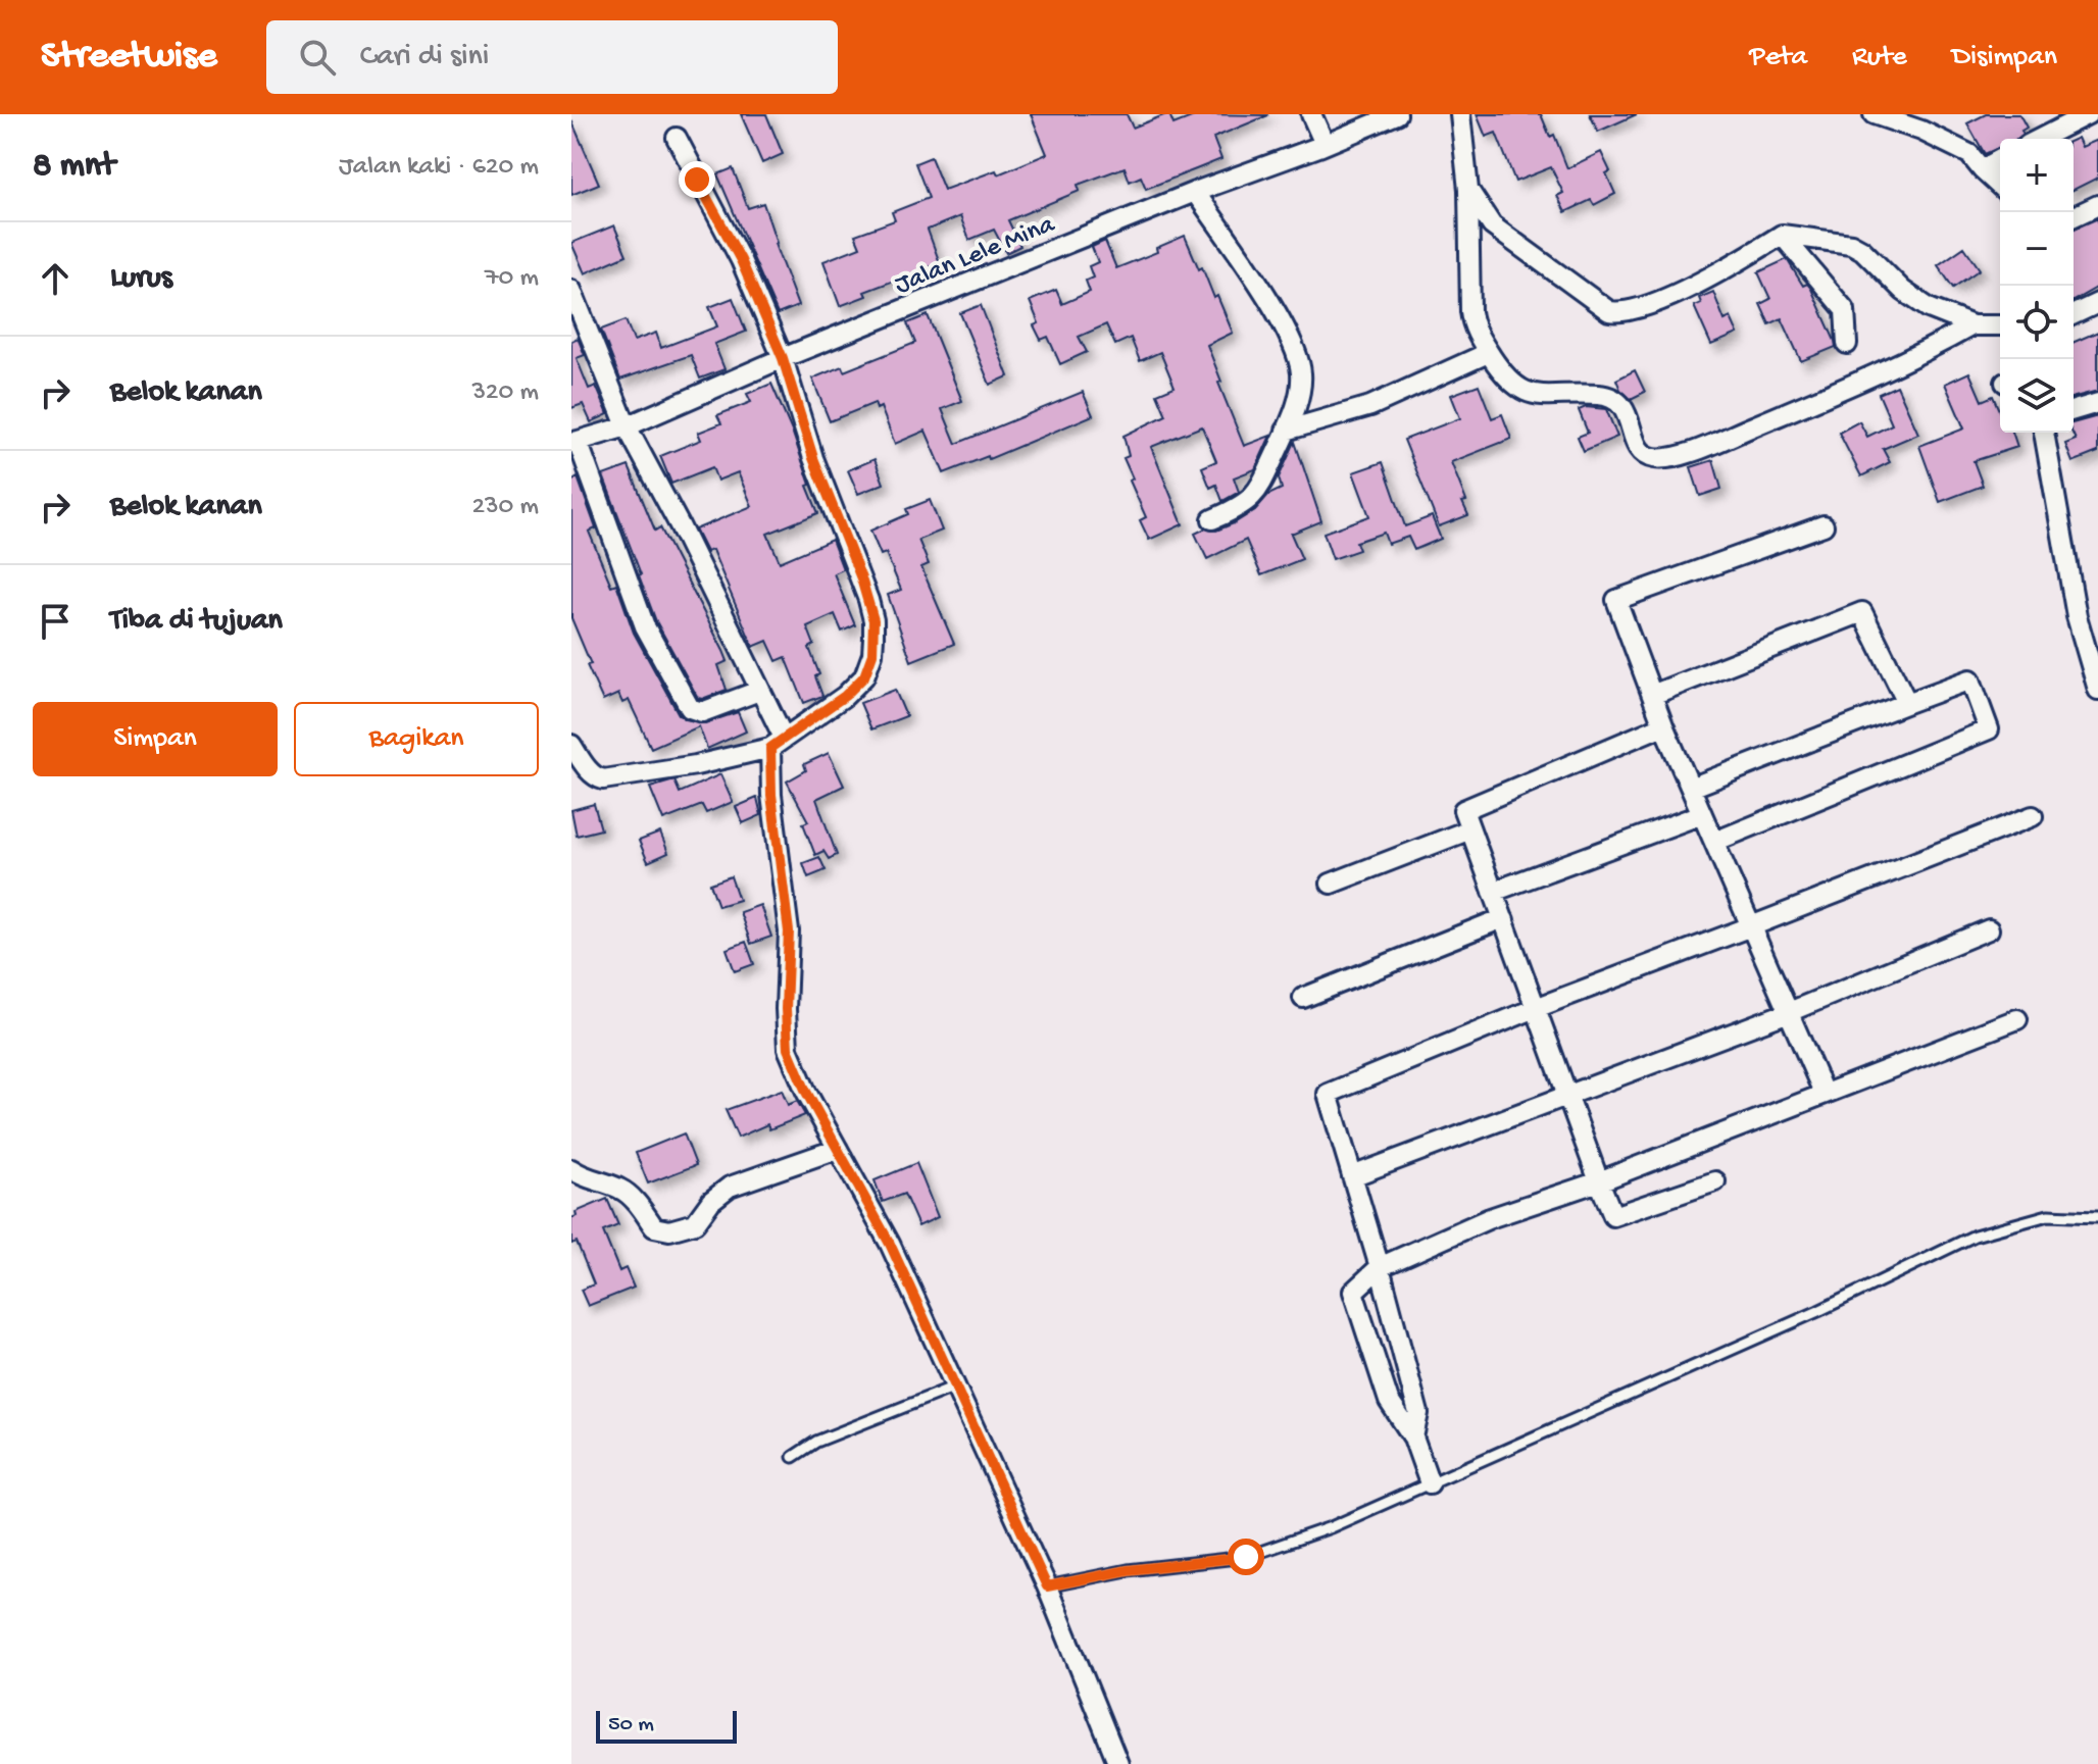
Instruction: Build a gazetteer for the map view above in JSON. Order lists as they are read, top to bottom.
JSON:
{
  "streets": {
    "street": ["Jalan Lele Mina"]
  },
  "scale_bar": "50 m",
  "page": {
    "header": "Streetwise",
    "search": "Cari di sini",
    "nav": ["Peta", "Rute", "Disimpan"],
    "heading": ["8 mnt", "Jalan kaki · 620 m"],
    "map_buttons": ["+", "−"],
    "list": [
      ["Lurus", "70 m"],
      ["Belok kanan", "320 m"],
      ["Belok kanan", "230 m"],
      "Tiba di tujuan"
    ],
    "buttons": ["Simpan", "Bagikan"],
    "scale": "50 m"
  }
}
